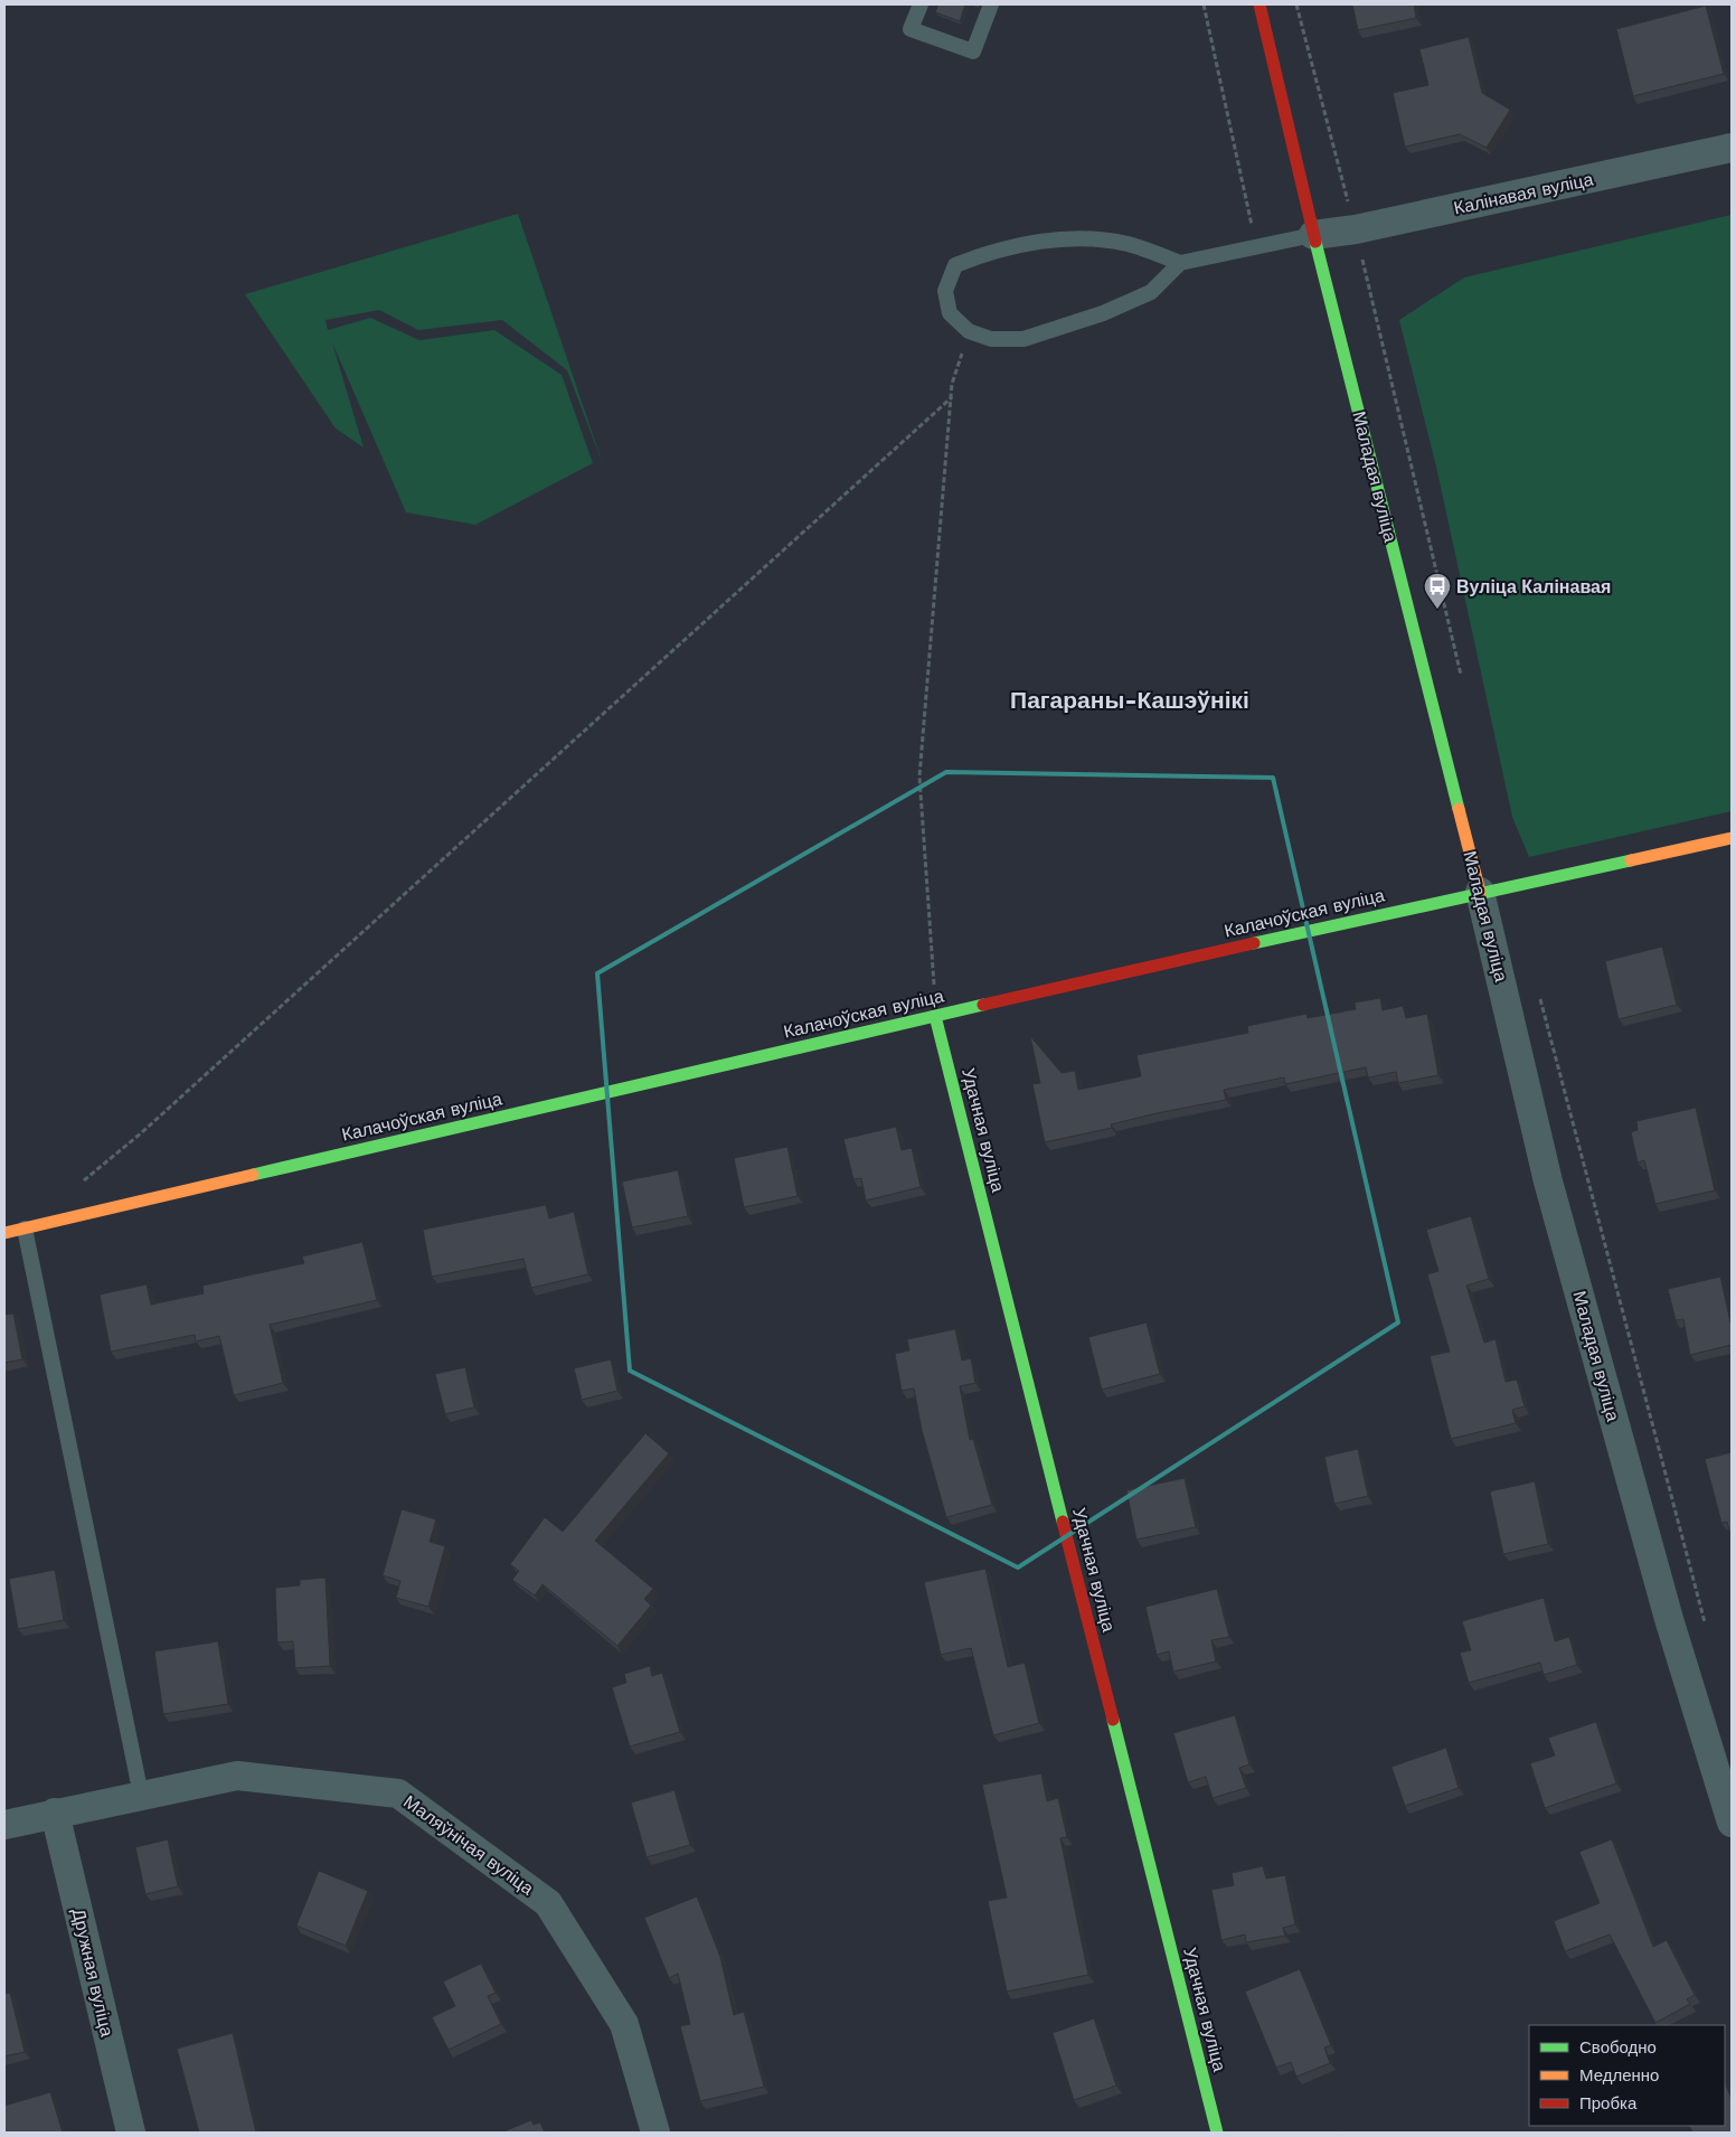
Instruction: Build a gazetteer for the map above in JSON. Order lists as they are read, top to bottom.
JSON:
{
  "streets": {
    "street": [
      "Калінавая вуліца",
      "Маладая вуліца",
      "Калачоўская вуліца",
      "Удачная вуліца",
      "Маляўнічая вуліца",
      "Дружная вуліца"
    ]
  },
  "crossings": [
    ["Калінавая вуліца", "Маладая вуліца"],
    ["Маладая вуліца", "Калачоўская вуліца"],
    ["Калачоўская вуліца", "Удачная вуліца"],
    ["Маляўнічая вуліца", "Дружная вуліца"]
  ],
  "districts": ["Пагараны-Кашэўнікі"],
  "places": {
    "bus stop": ["Вуліца Калінавая"]
  },
  "legend": ["Свободно", "Медленно", "Пробка"]
}
